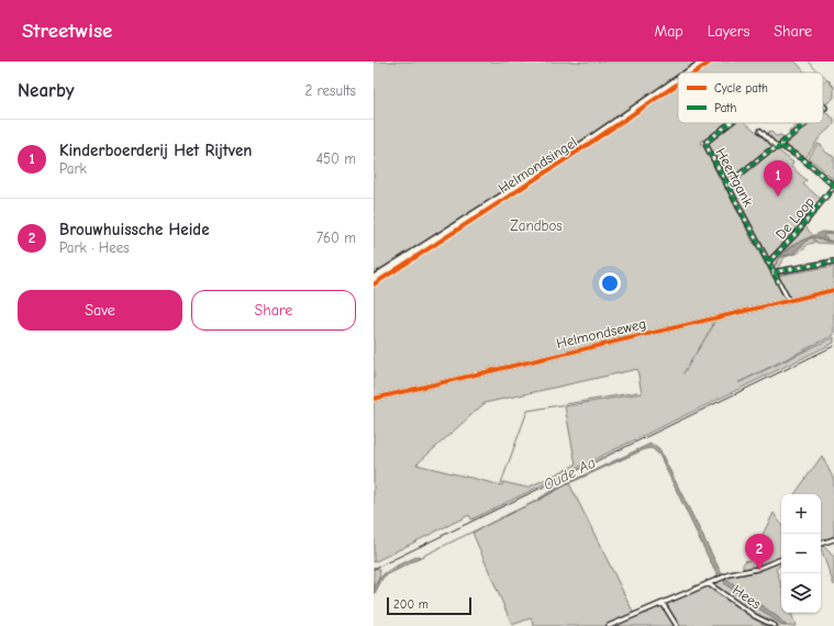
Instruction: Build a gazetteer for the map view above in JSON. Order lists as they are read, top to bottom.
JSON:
{
  "streets": {
    "main road": ["Helmondsingel"],
    "street": [
      "Heertgank",
      "De Loop",
      "Helmondseweg",
      "Hees"
    ]
  },
  "crossings": [
    ["Heertgank", "De Loop"]
  ],
  "water": ["Oude Aa"],
  "parks": ["Zandbos"],
  "legend": ["Cycle path", "Path"],
  "scale_bar": "200 m",
  "page": {
    "header": "Streetwise",
    "nav": ["Map", "Layers", "Share"],
    "heading": ["Nearby", "2 results"],
    "list": [
      {
        "mark": "1",
        "name": "Kinderboerderij Het Rijtven",
        "note": "Park",
        "value": "450 m"
      },
      {
        "mark": "2",
        "name": "Brouwhuissche Heide",
        "note": "Park · Hees",
        "value": "760 m"
      }
    ],
    "pins": ["1", "2"],
    "buttons": ["Save", "Share"],
    "map_buttons": ["+", "−"],
    "scale": "200 m"
  }
}
